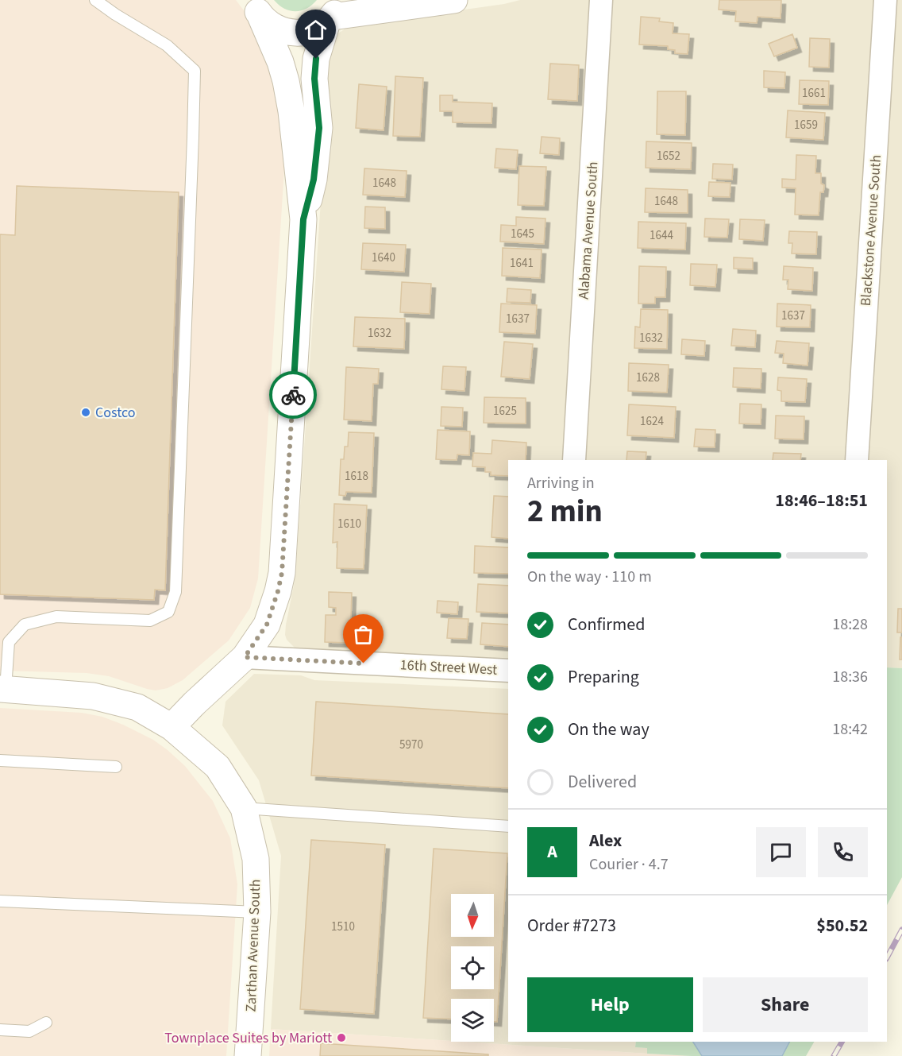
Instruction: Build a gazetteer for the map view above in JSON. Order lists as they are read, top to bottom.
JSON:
{
  "streets": {
    "street": [
      "Alabama Avenue South",
      "Blackstone Avenue South",
      "16th Street West",
      "Zarthan Avenue South"
    ]
  },
  "places": ["Costco", "Townplace Suites by Mariott"],
  "house_numbers": [
    "1661",
    "1659",
    "1652",
    "1648",
    "1648",
    "1645",
    "1644",
    "1640",
    "1641",
    "1637",
    "1637",
    "1632",
    "1632",
    "1628",
    "1625",
    "1624",
    "1618",
    "1610",
    "5970",
    "1510"
  ],
  "north": "bottom",
  "page": {
    "heading": ["2 min", "Arriving in", "18:46–18:51"],
    "panel": [
      "Alex",
      "Courier · 4.7",
      "Order #7273",
      "$50.52"
    ],
    "bar": "On the way · 110 m",
    "list": [
      ["Confirmed", "18:28"],
      ["Preparing", "18:36"],
      ["On the way", "18:42"],
      "Delivered"
    ],
    "round": "A",
    "buttons": ["Help", "Share"]
  }
}
